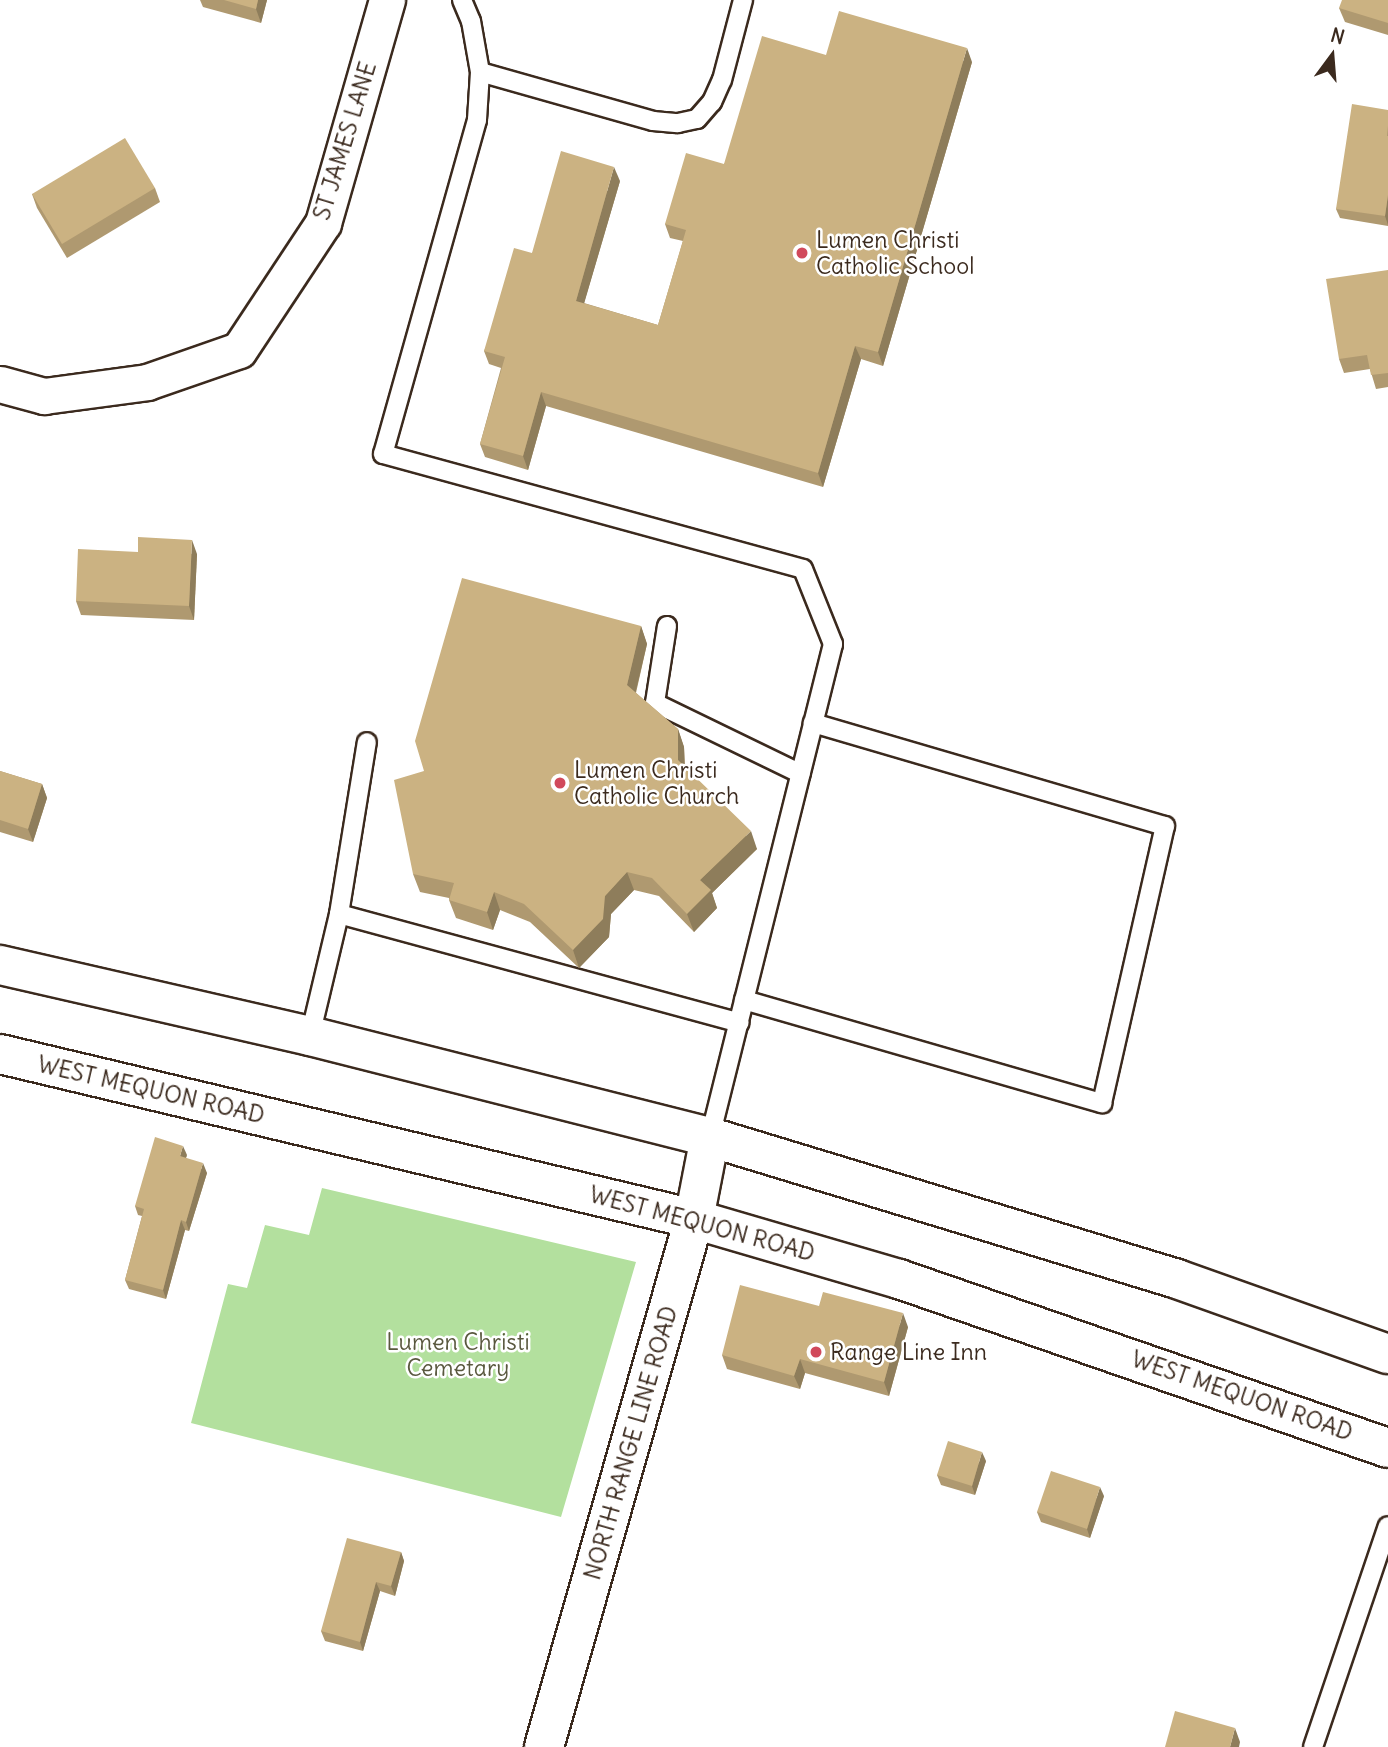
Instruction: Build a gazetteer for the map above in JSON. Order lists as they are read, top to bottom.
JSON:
{
  "streets": {
    "main road": ["WEST MEQUON ROAD", "NORTH RANGE LINE ROAD"],
    "street": ["ST JAMES LANE"]
  },
  "crossings": [
    ["WEST MEQUON ROAD", "NORTH RANGE LINE ROAD"]
  ],
  "parks": ["Lumen Christi Cemetary"],
  "places": ["Lumen Christi Catholic School", "Lumen Christi Catholic Church", "Range Line Inn"],
  "north": "top"
}
